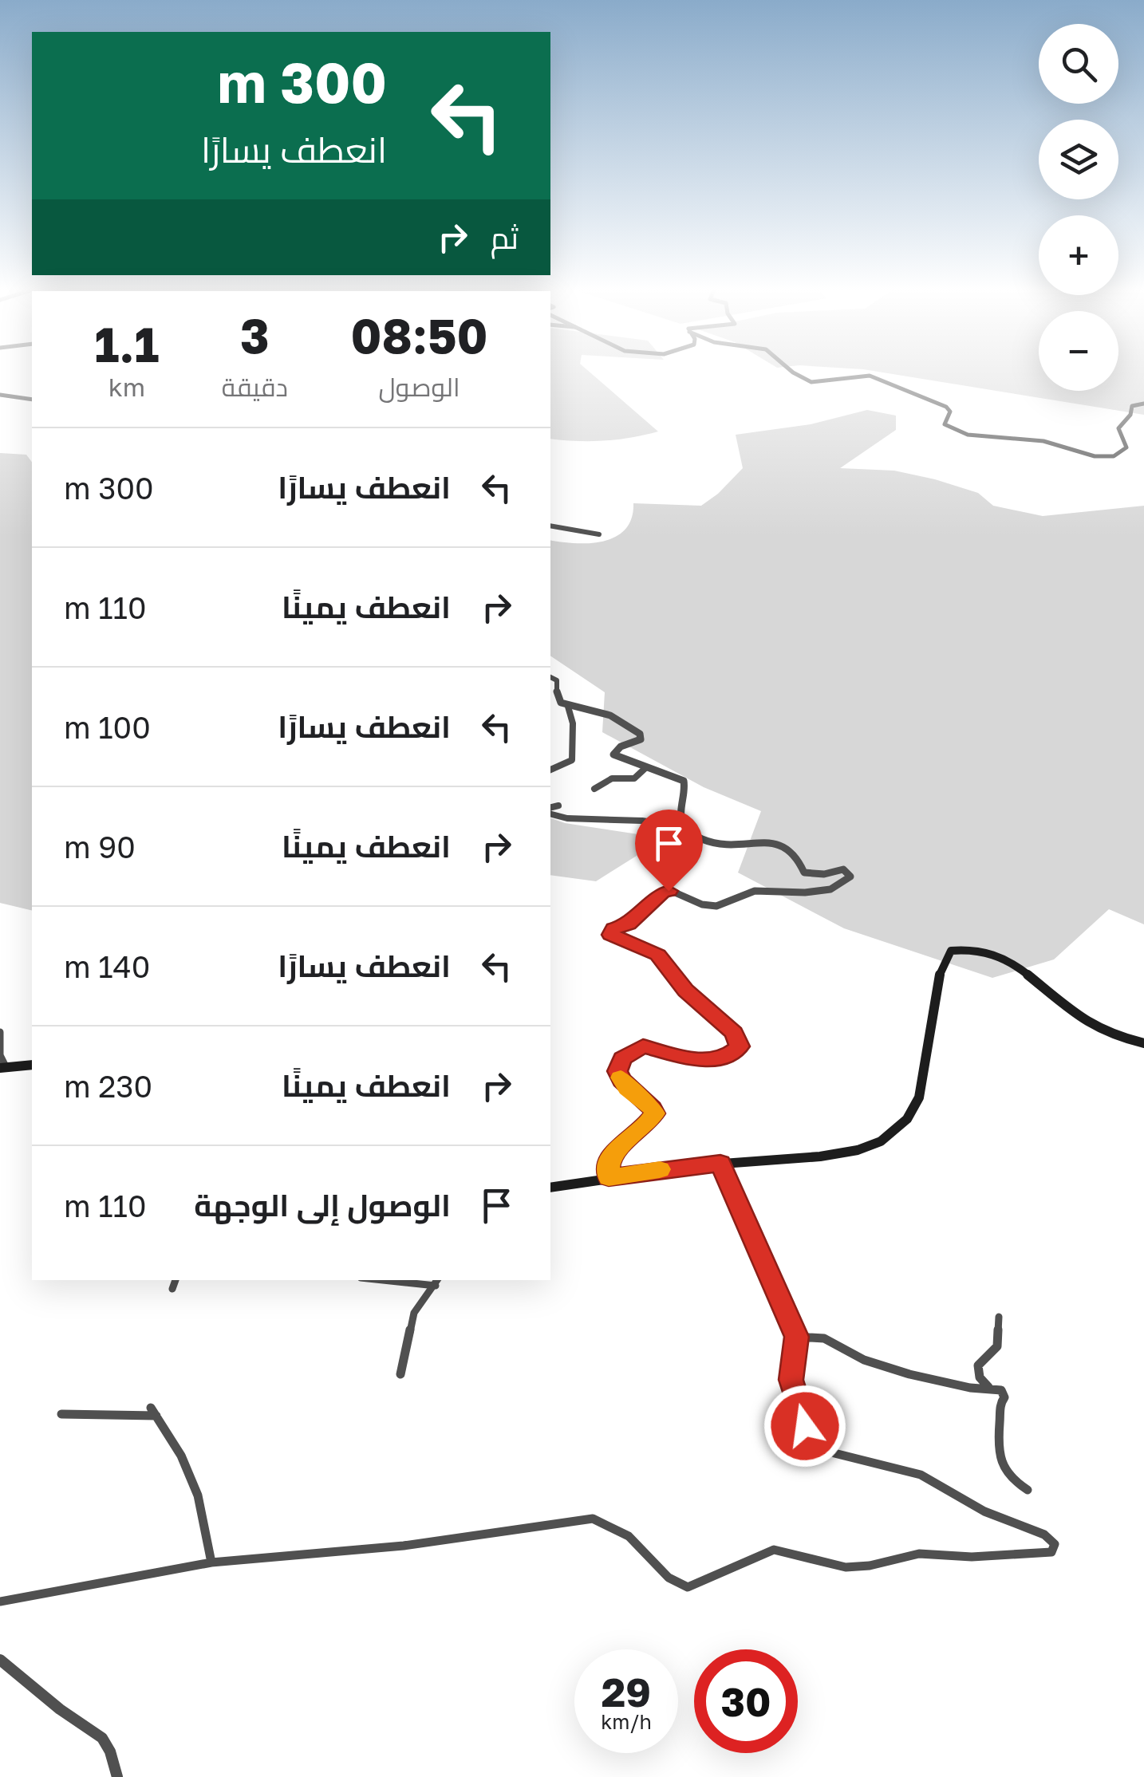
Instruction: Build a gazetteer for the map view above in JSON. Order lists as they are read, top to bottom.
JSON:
{
  "page": {
    "map_buttons": ["+", "−"],
    "turn": ["300 m", "انعطف يسارًا"],
    "then": "ثم",
    "eta": [
      "08:50",
      "الوصول",
      "3",
      "دقيقة",
      "1.1",
      "km"
    ],
    "list": [
      {
        "name": "انعطف يسارًا",
        "value": "300 m"
      },
      {
        "name": "انعطف يمينًا",
        "value": "110 m"
      },
      {
        "name": "انعطف يسارًا",
        "value": "100 m"
      },
      {
        "name": "انعطف يمينًا",
        "value": "90 m"
      },
      {
        "name": "انعطف يسارًا",
        "value": "140 m"
      },
      {
        "name": "انعطف يمينًا",
        "value": "230 m"
      },
      {
        "name": "الوصول إلى الوجهة",
        "value": "110 m"
      }
    ],
    "speed": "29 km/h",
    "limit": "30"
  }
}
